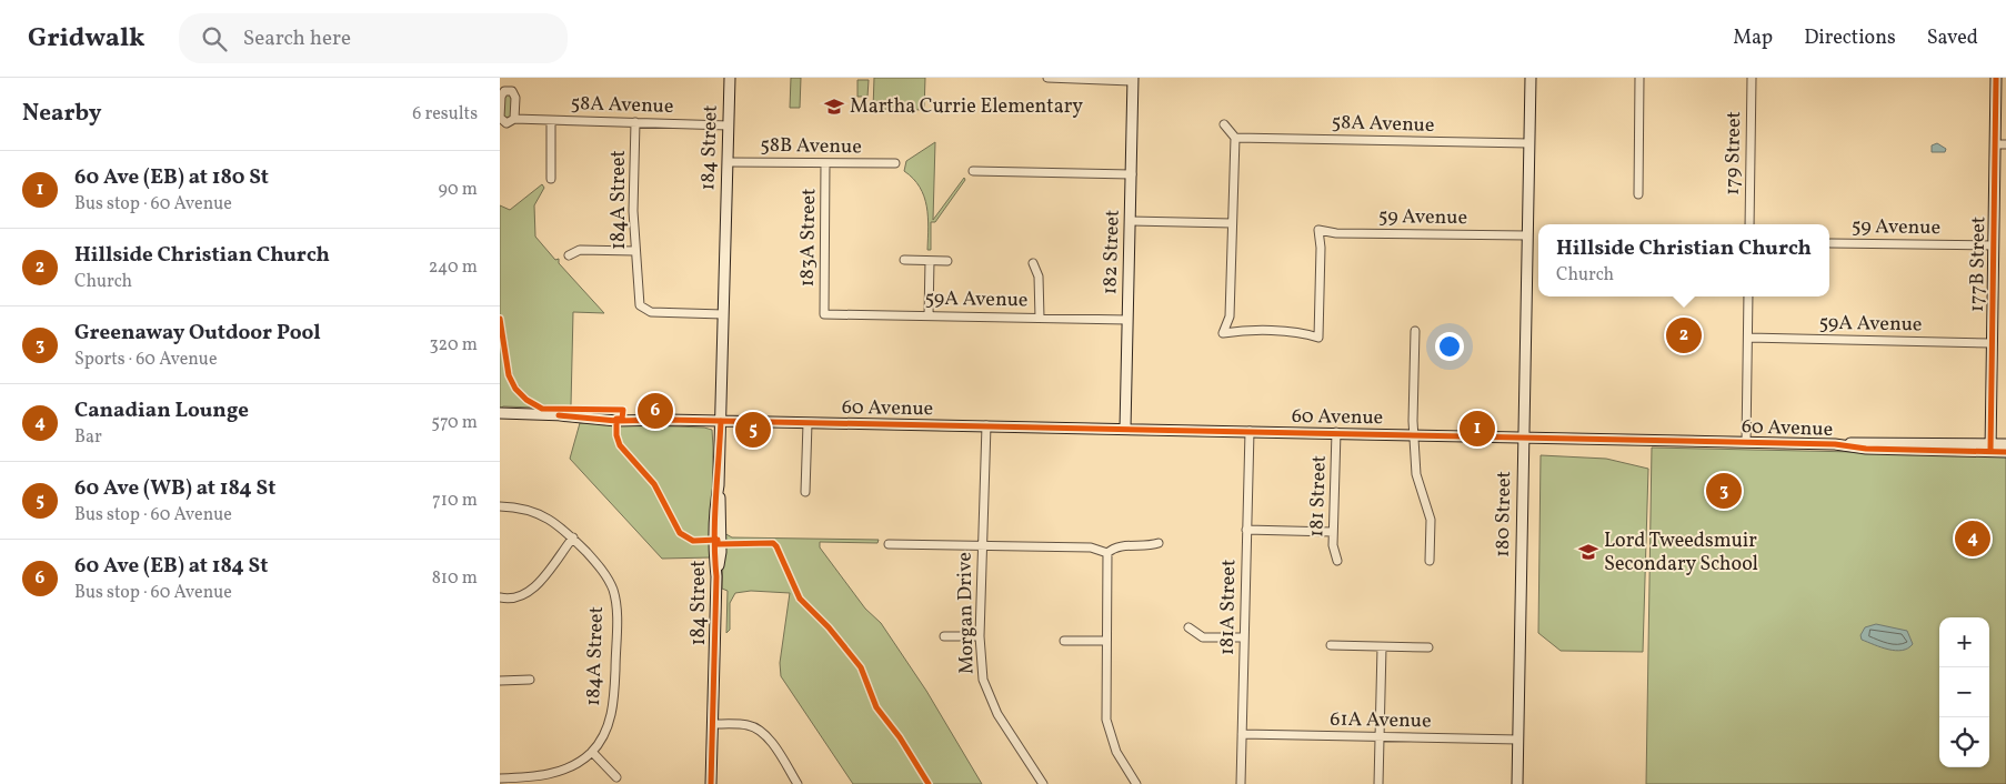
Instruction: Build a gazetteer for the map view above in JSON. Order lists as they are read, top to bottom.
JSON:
{
  "streets": {
    "main road": [
      "184 Street",
      "182 Street",
      "177B Street",
      "60 Avenue",
      "180 Street"
    ],
    "street": [
      "58A Avenue",
      "58B Avenue",
      "179 Street",
      "184A Street",
      "59 Avenue",
      "183A Street",
      "59A Avenue",
      "181 Street",
      "181A Street",
      "Morgan Drive",
      "61A Avenue"
    ]
  },
  "crossings": [
    ["58A Avenue", "184 Street"],
    ["58A Avenue", "184A Street"],
    ["58A Avenue", "180 Street"],
    ["58B Avenue", "184 Street"],
    ["58B Avenue", "183A Street"],
    ["184 Street", "184A Street"],
    ["184 Street", "60 Avenue"],
    ["59 Avenue", "177B Street"],
    ["59 Avenue", "180 Street"],
    ["183A Street", "59A Avenue"],
    ["182 Street", "59A Avenue"],
    ["182 Street", "60 Avenue"],
    ["177B Street", "59A Avenue"],
    ["177B Street", "60 Avenue"],
    ["60 Avenue", "181 Street"],
    ["60 Avenue", "180 Street"],
    ["60 Avenue", "181A Street"],
    ["60 Avenue", "Morgan Drive"],
    ["180 Street", "61A Avenue"],
    ["181A Street", "61A Avenue"]
  ],
  "places": {
    "school or university": ["Martha Currie Elementary", "Lord Tweedsmuir Secondary School"]
  },
  "page": {
    "header": "Gridwalk",
    "search": "Search here",
    "nav": ["Map", "Directions", "Saved"],
    "heading": ["Nearby", "6 results"],
    "list": [
      {
        "mark": "1",
        "name": "60 Ave (EB) at 180 St",
        "note": "Bus stop · 60 Avenue",
        "value": "90 m"
      },
      {
        "mark": "2",
        "name": "Hillside Christian Church",
        "note": "Church",
        "value": "240 m"
      },
      {
        "mark": "3",
        "name": "Greenaway Outdoor Pool",
        "note": "Sports · 60 Avenue",
        "value": "320 m"
      },
      {
        "mark": "4",
        "name": "Canadian Lounge",
        "note": "Bar",
        "value": "570 m"
      },
      {
        "mark": "5",
        "name": "60 Ave (WB) at 184 St",
        "note": "Bus stop · 60 Avenue",
        "value": "710 m"
      },
      {
        "mark": "6",
        "name": "60 Ave (EB) at 184 St",
        "note": "Bus stop · 60 Avenue",
        "value": "810 m"
      }
    ],
    "popup": ["Hillside Christian Church", "Church"],
    "pins": [
      "2",
      "6",
      "1",
      "5",
      "3",
      "4"
    ],
    "map_buttons": ["+", "−"]
  }
}
